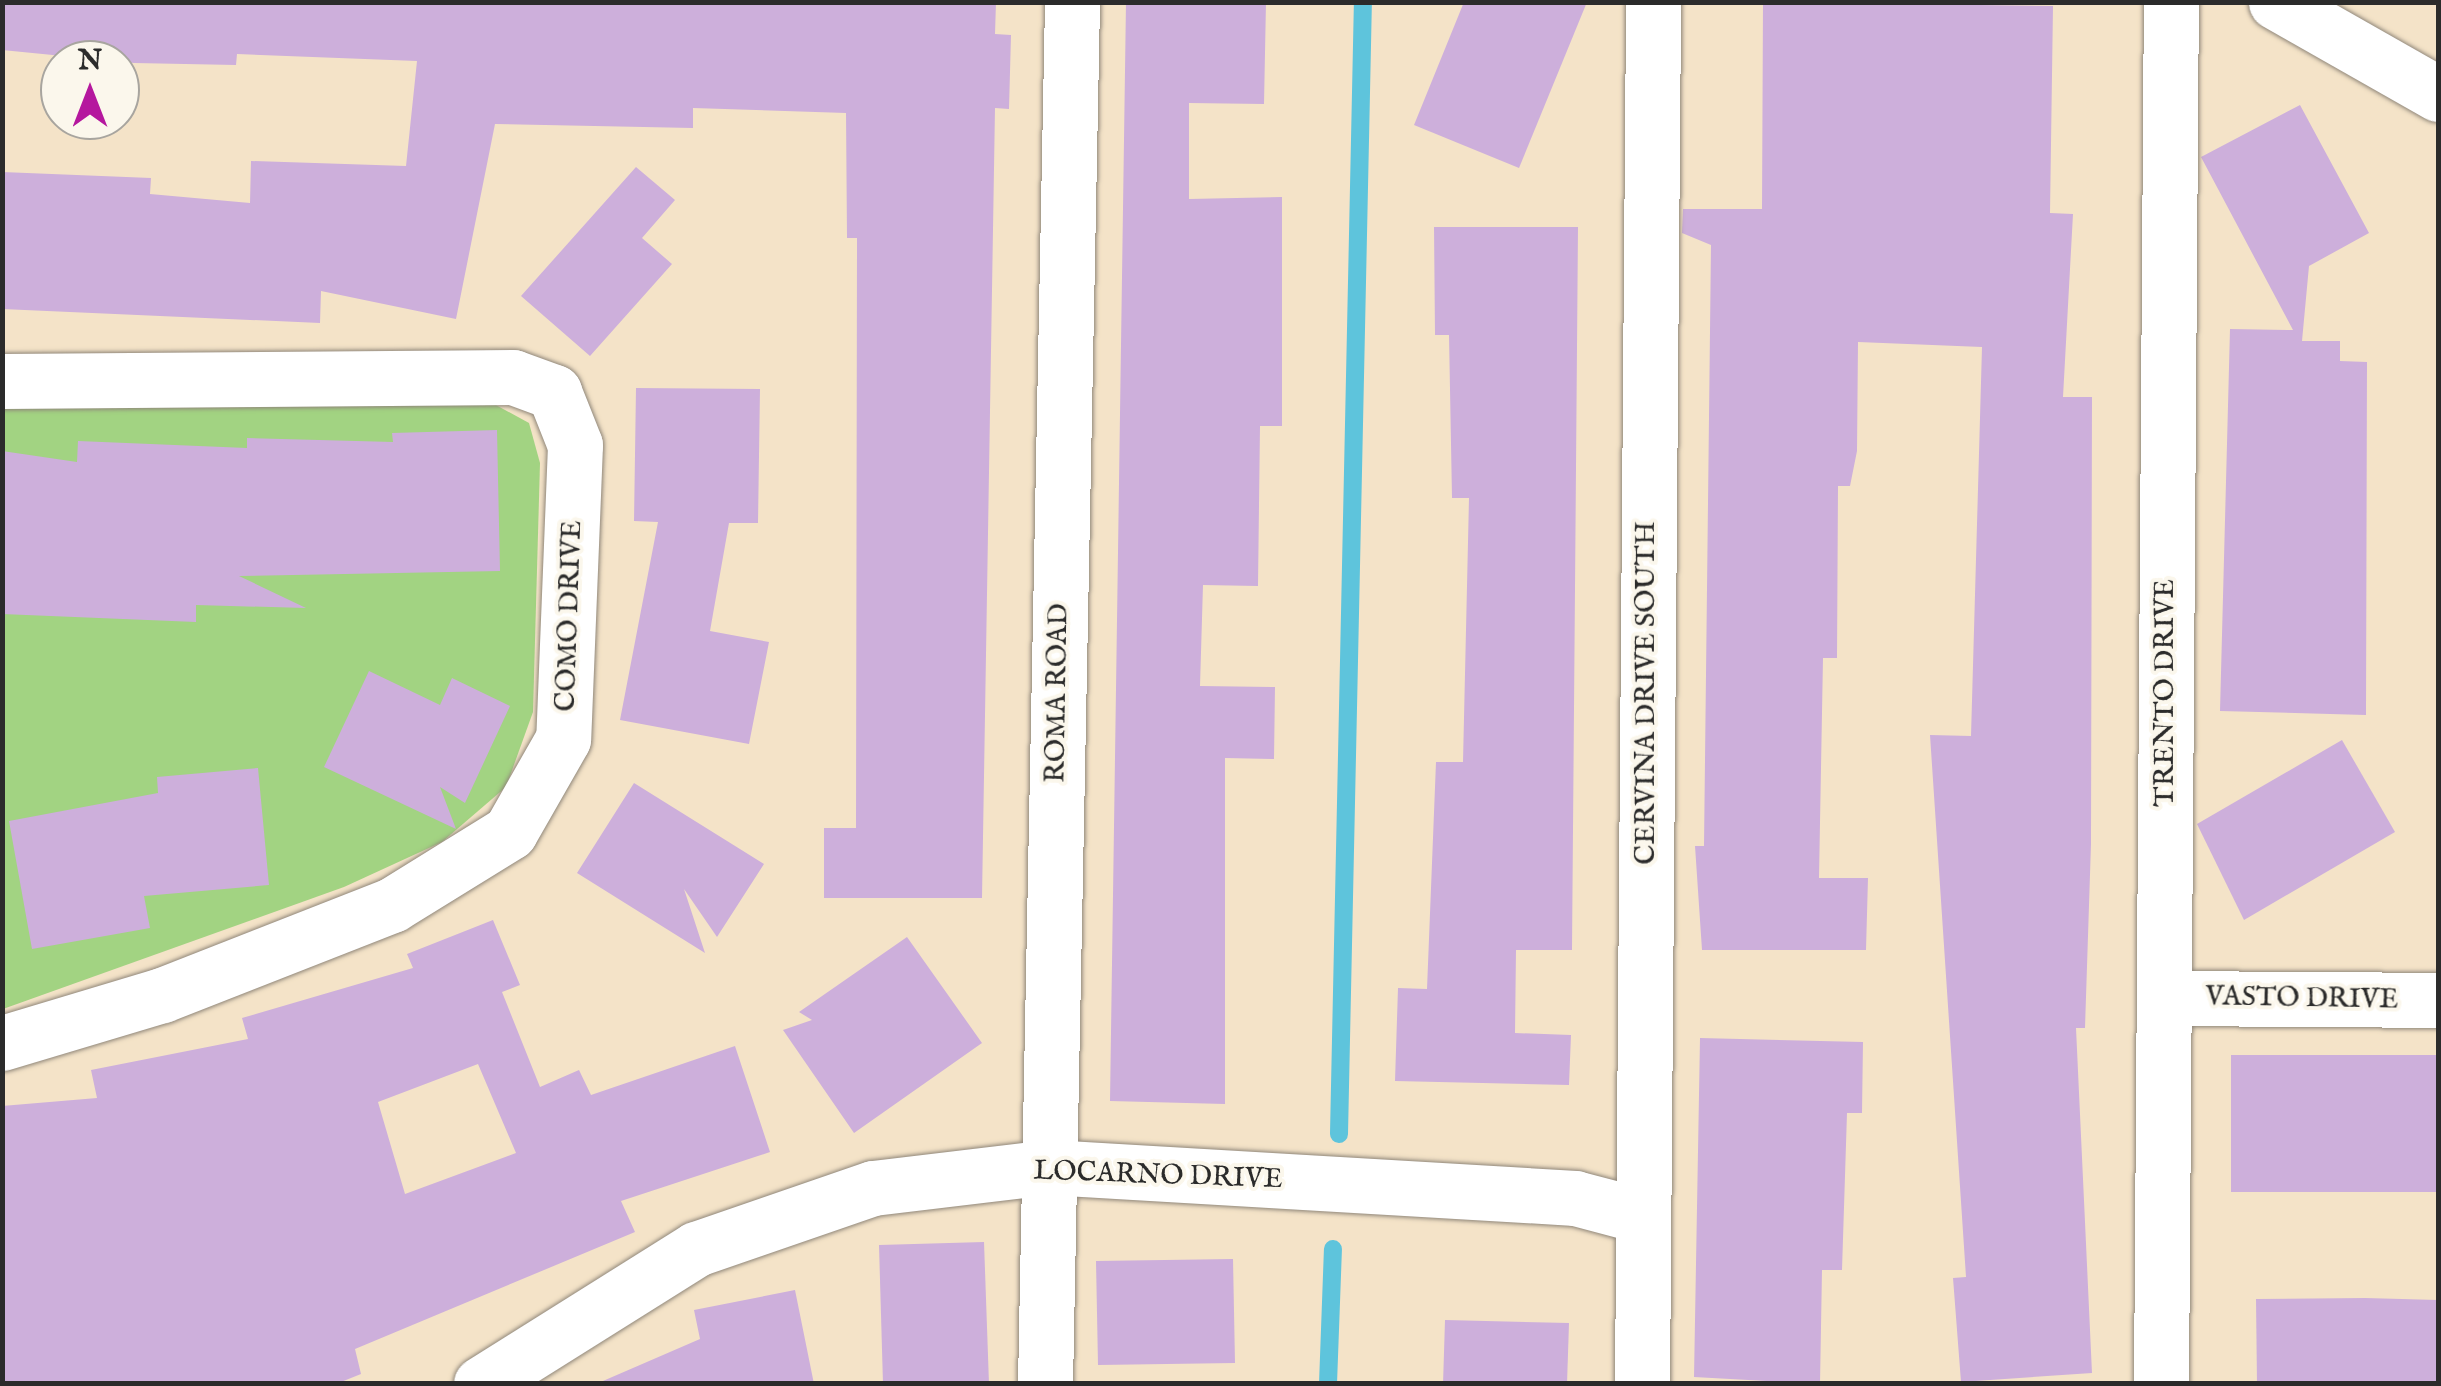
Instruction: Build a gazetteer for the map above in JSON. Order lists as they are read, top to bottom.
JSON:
{
  "streets": {
    "street": [
      "COMO DRIVE",
      "ROMA ROAD",
      "CERVINA DRIVE SOUTH",
      "TRENTO DRIVE",
      "VASTO DRIVE",
      "LOCARNO DRIVE"
    ]
  },
  "crossings": [
    ["ROMA ROAD", "LOCARNO DRIVE"],
    ["CERVINA DRIVE SOUTH", "LOCARNO DRIVE"],
    ["TRENTO DRIVE", "VASTO DRIVE"]
  ],
  "north": "top"
}
